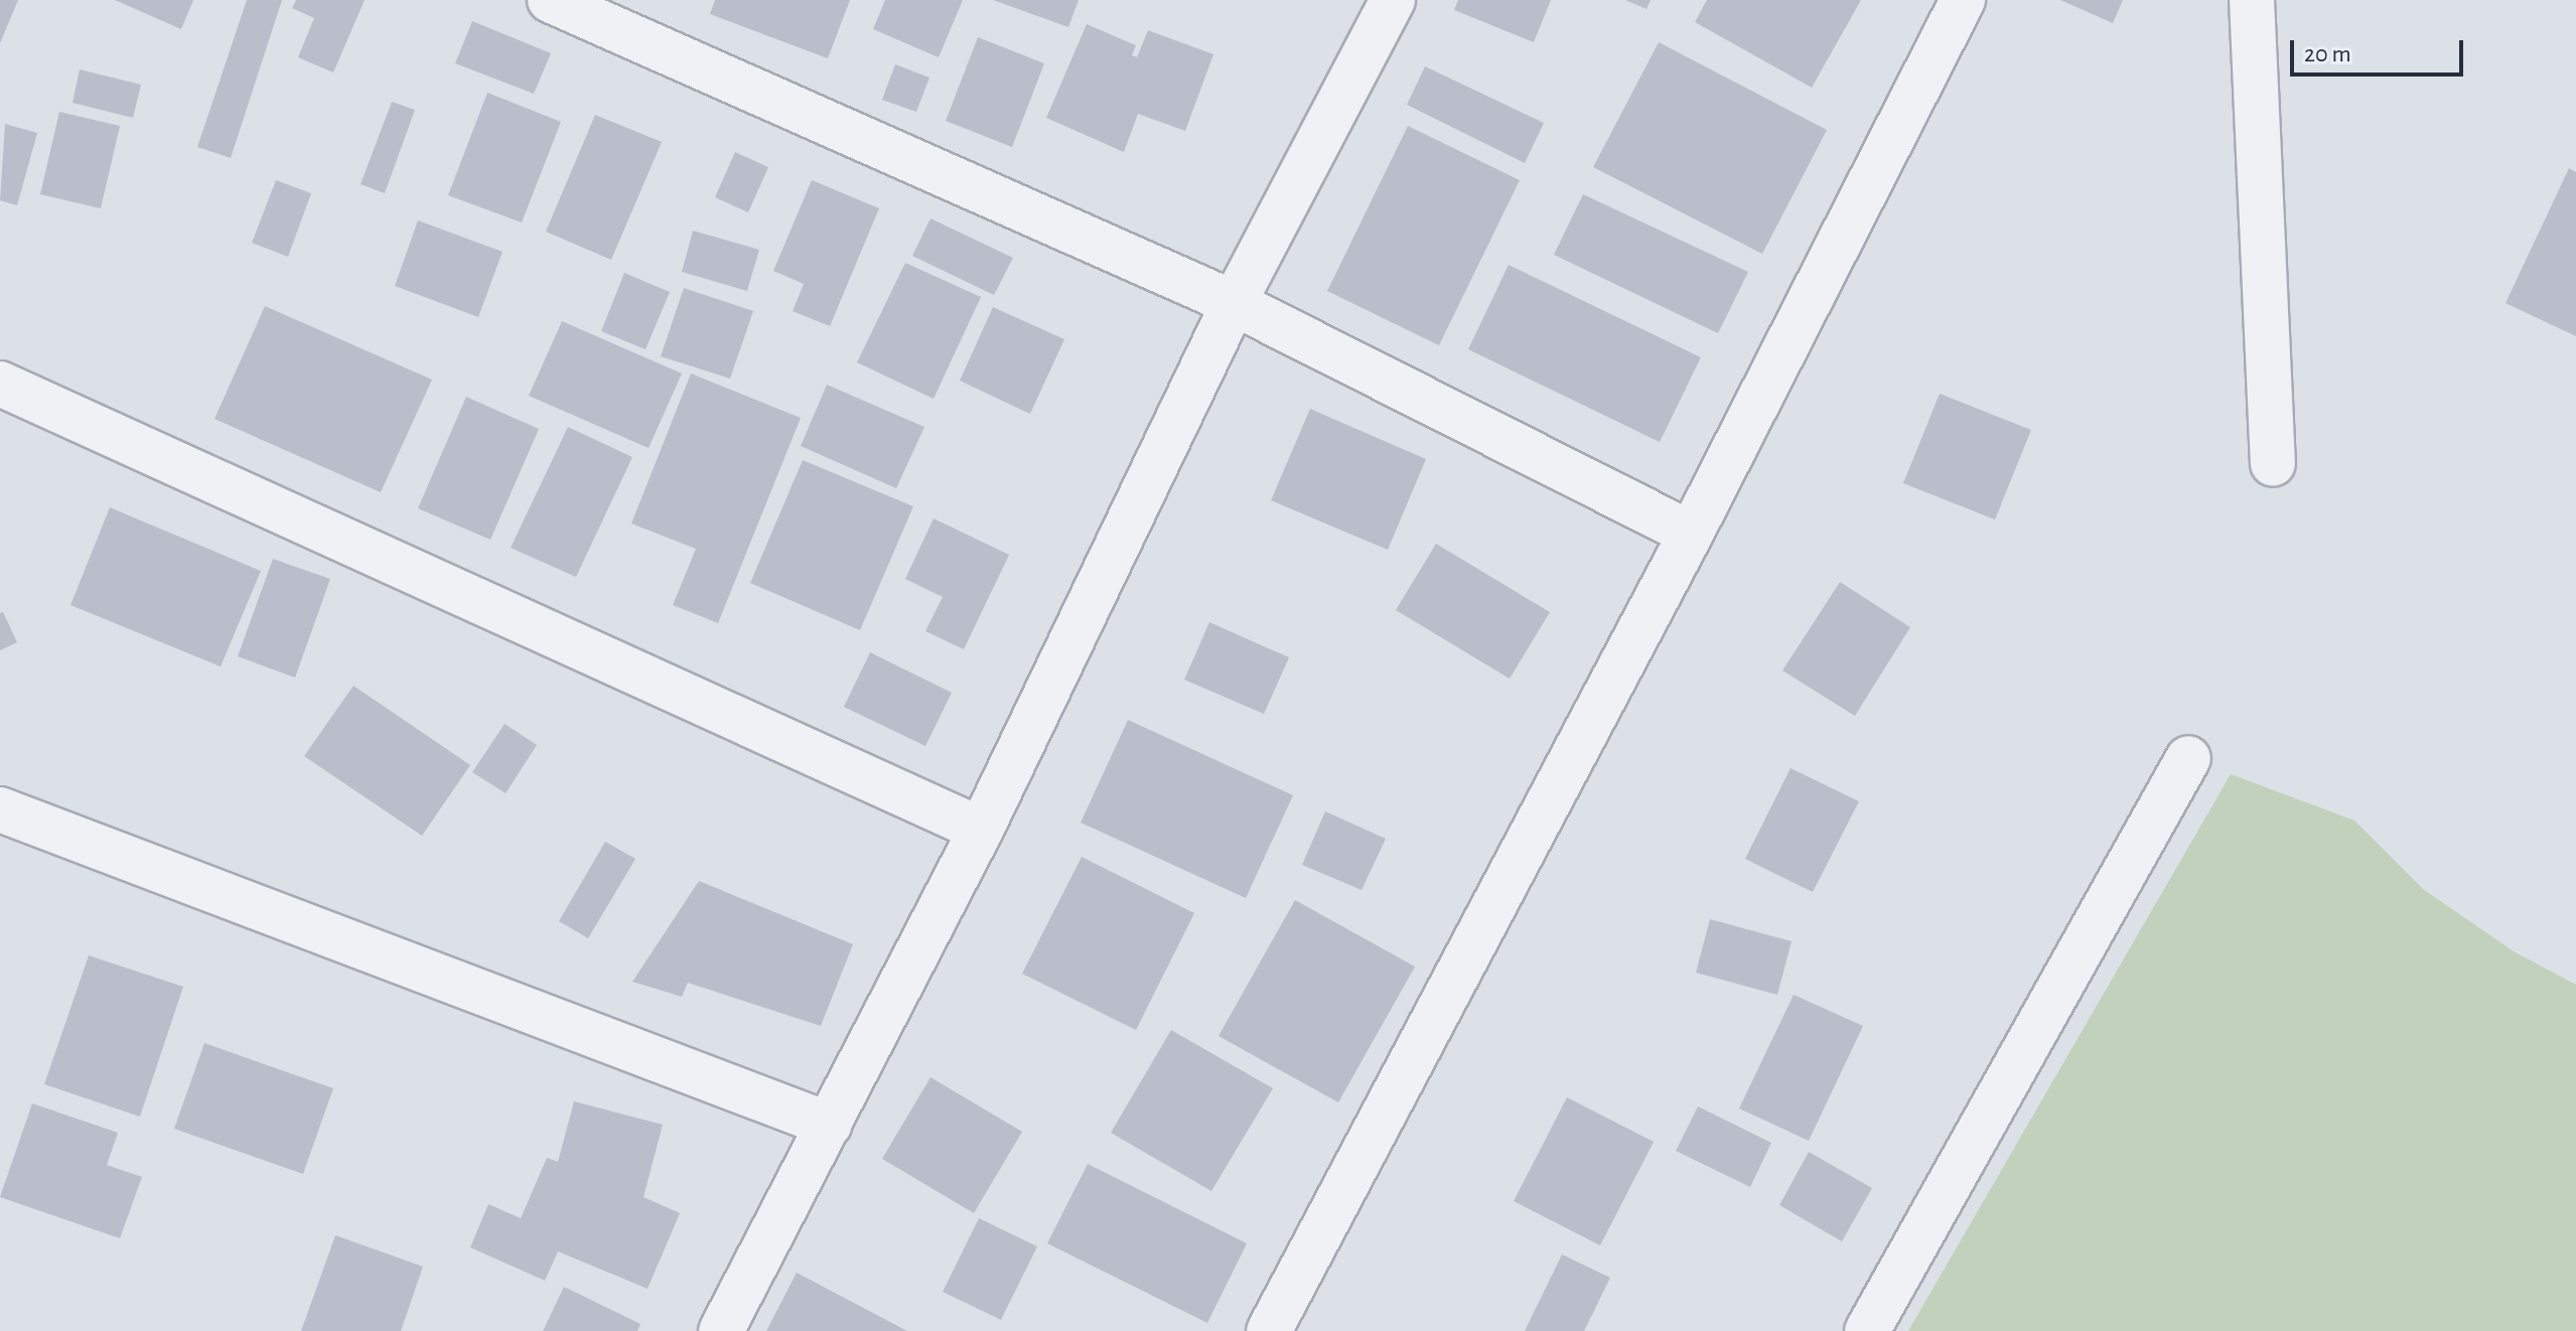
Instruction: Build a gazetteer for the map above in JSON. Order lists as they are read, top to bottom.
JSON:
{
  "scale_bar": "20 m"
}
